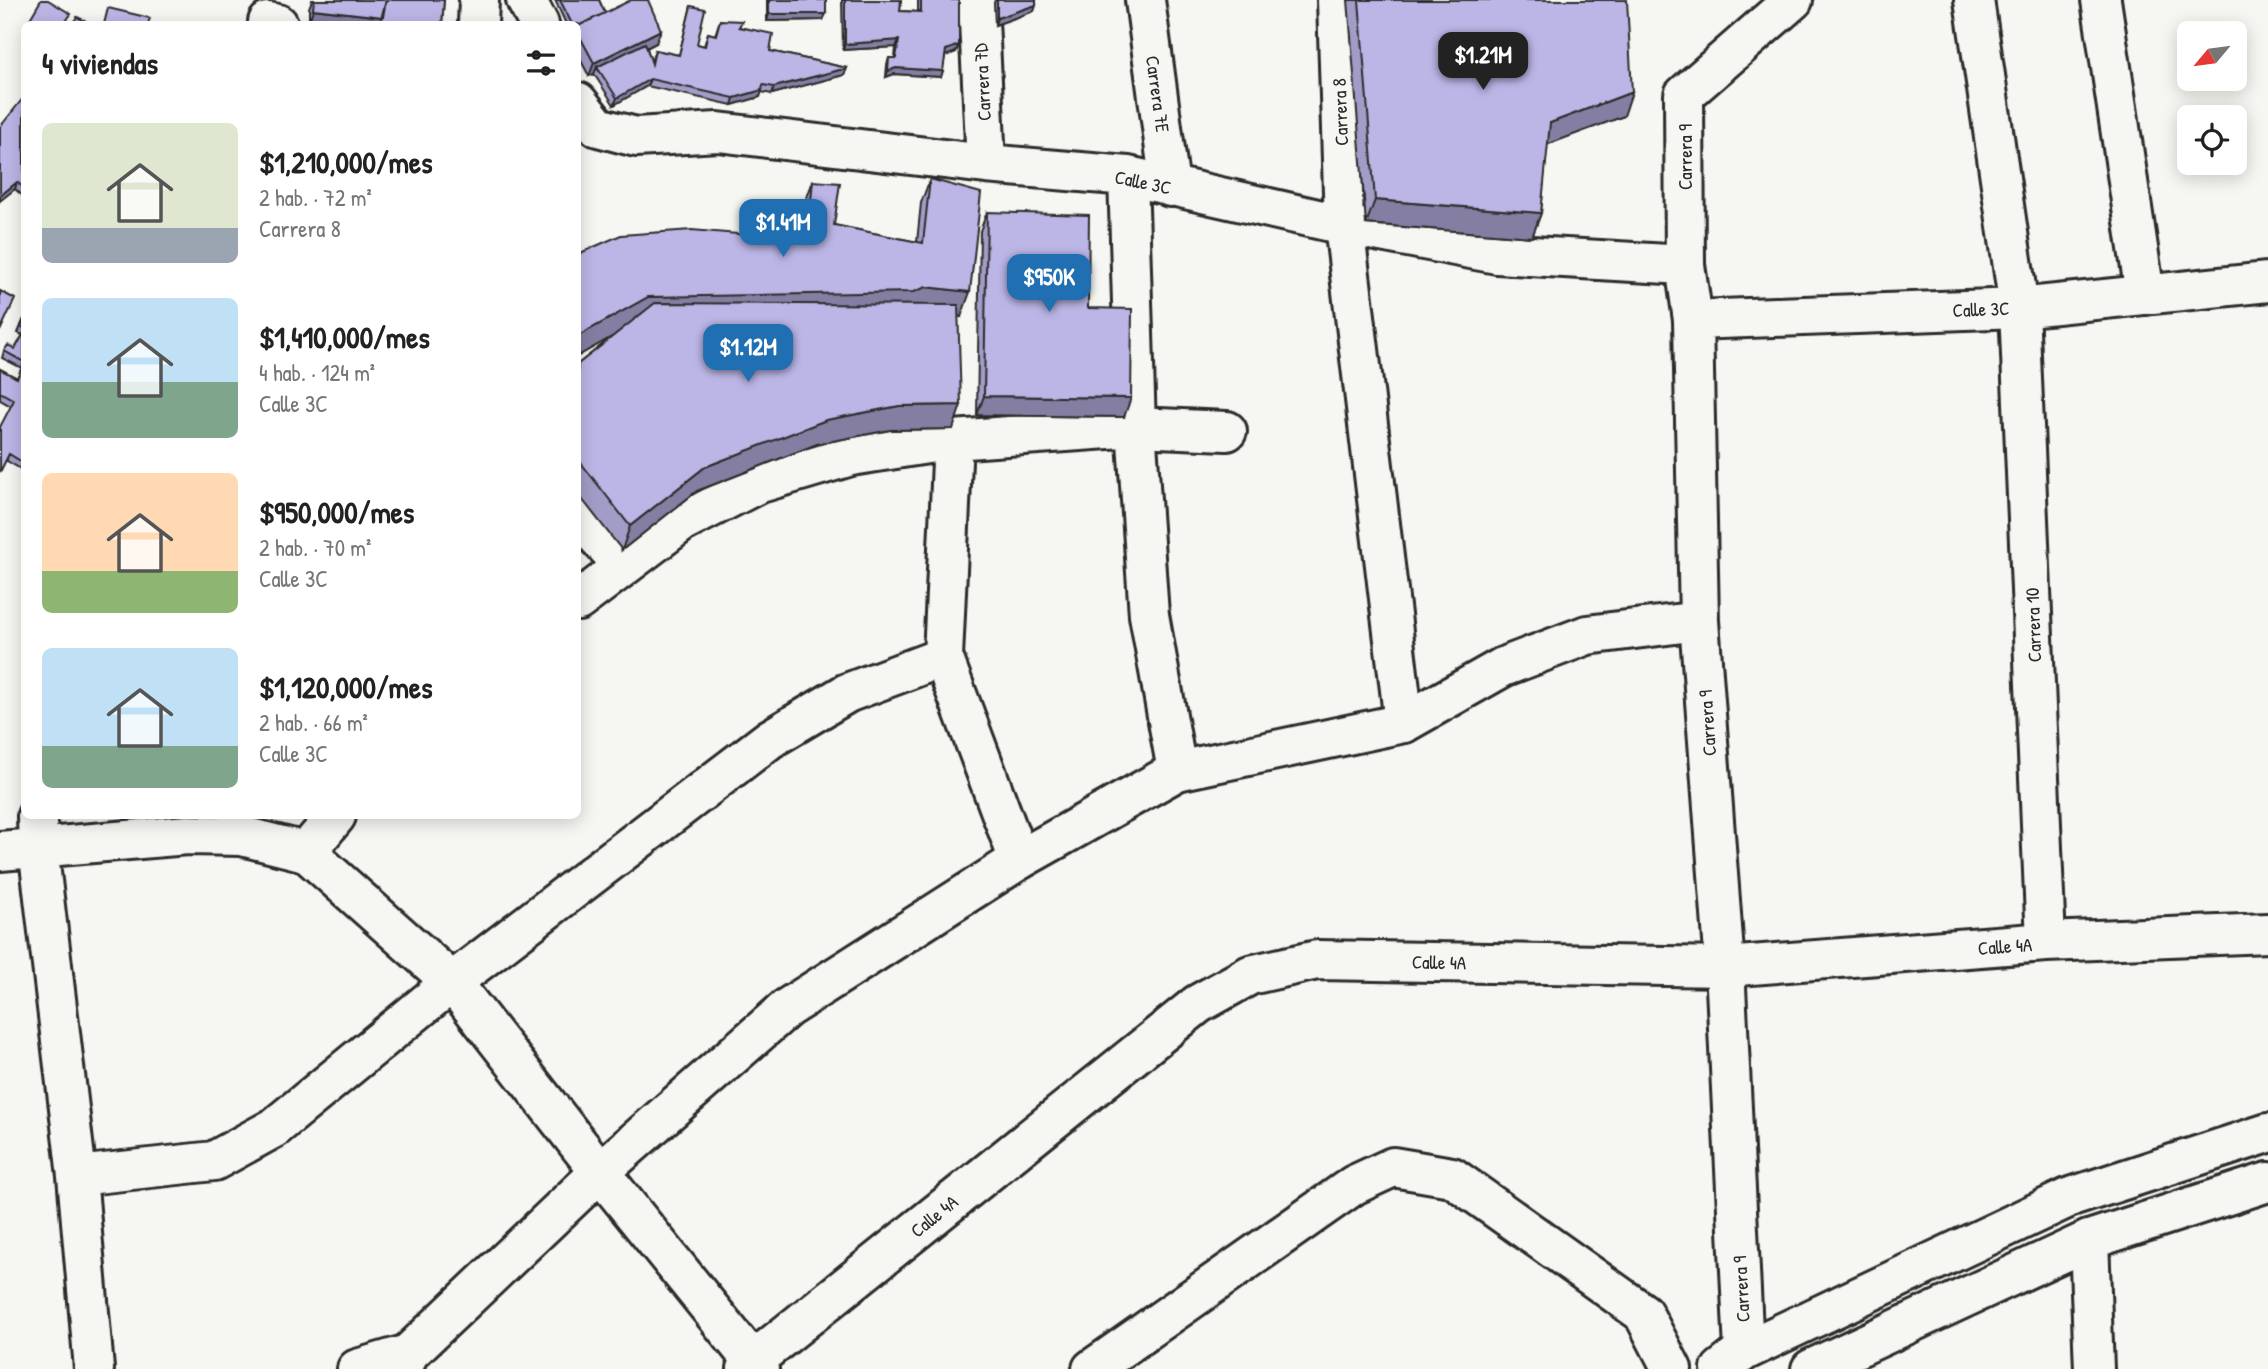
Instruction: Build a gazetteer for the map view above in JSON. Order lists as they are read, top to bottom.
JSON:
{
  "streets": {
    "street": [
      "Carrera 7D",
      "Carrera 7E",
      "Carrera 8",
      "Carrera 9",
      "Calle 3C",
      "Carrera 10",
      "Calle 4A"
    ]
  },
  "crossings": [
    ["Carrera 7D", "Calle 3C"],
    ["Carrera 7E", "Calle 3C"],
    ["Carrera 8", "Calle 3C"],
    ["Carrera 9", "Calle 3C"],
    ["Carrera 9", "Calle 4A"],
    ["Calle 3C", "Carrera 10"],
    ["Carrera 10", "Calle 4A"]
  ],
  "north": "bottom left",
  "page": {
    "heading": "4 viviendas",
    "price": [
      "$1.21M",
      "$1.41M",
      "$950K",
      "$1.12M"
    ],
    "list": [
      {
        "name": "$1,210,000/mes",
        "note": "2 hab. · 72 m² · Carrera 8"
      },
      {
        "name": "$1,410,000/mes",
        "note": "4 hab. · 124 m² · Calle 3C"
      },
      {
        "name": "$950,000/mes",
        "note": "2 hab. · 70 m² · Calle 3C"
      },
      {
        "name": "$1,120,000/mes",
        "note": "2 hab. · 66 m² · Calle 3C"
      }
    ]
  }
}
